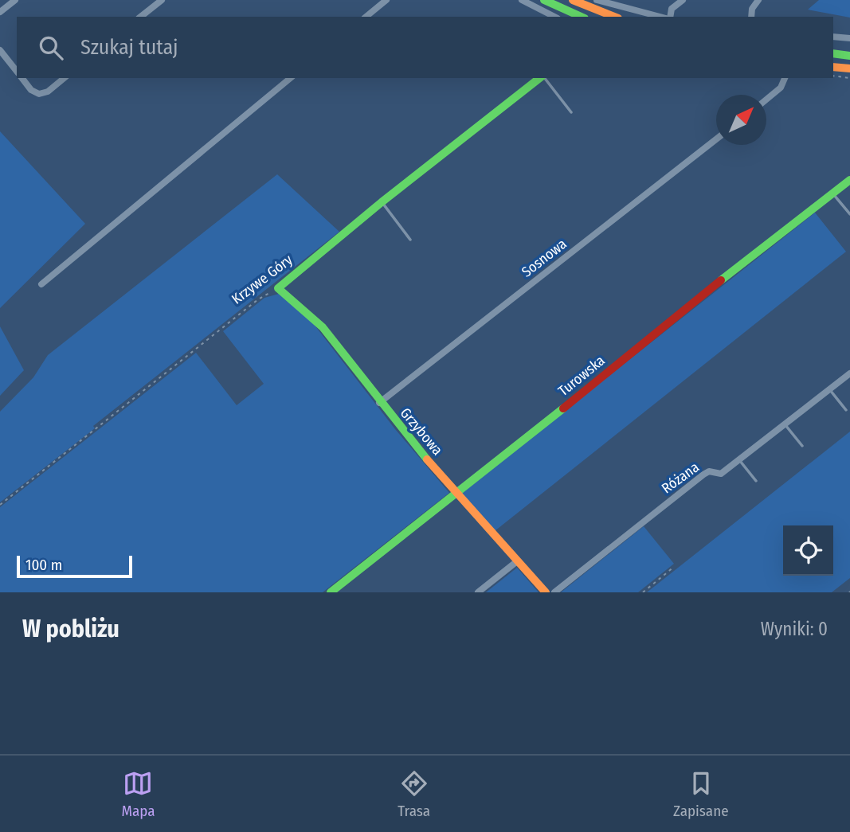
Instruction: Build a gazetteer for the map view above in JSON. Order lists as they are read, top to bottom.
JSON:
{
  "streets": {
    "street": [
      "Sosnowa",
      "Krzywe Góry",
      "Turowska",
      "Grzybowa",
      "Różana"
    ]
  },
  "crossings": [
    ["Sosnowa", "Grzybowa"],
    ["Krzywe Góry", "Grzybowa"],
    ["Turowska", "Grzybowa"]
  ],
  "scale_bar": "100 m",
  "north": "top right",
  "page": {
    "search": "Szukaj tutaj",
    "scale": "100 m",
    "heading": ["W pobliżu", "Wyniki: 0"],
    "nav": ["Mapa", "Trasa", "Zapisane"]
  }
}
